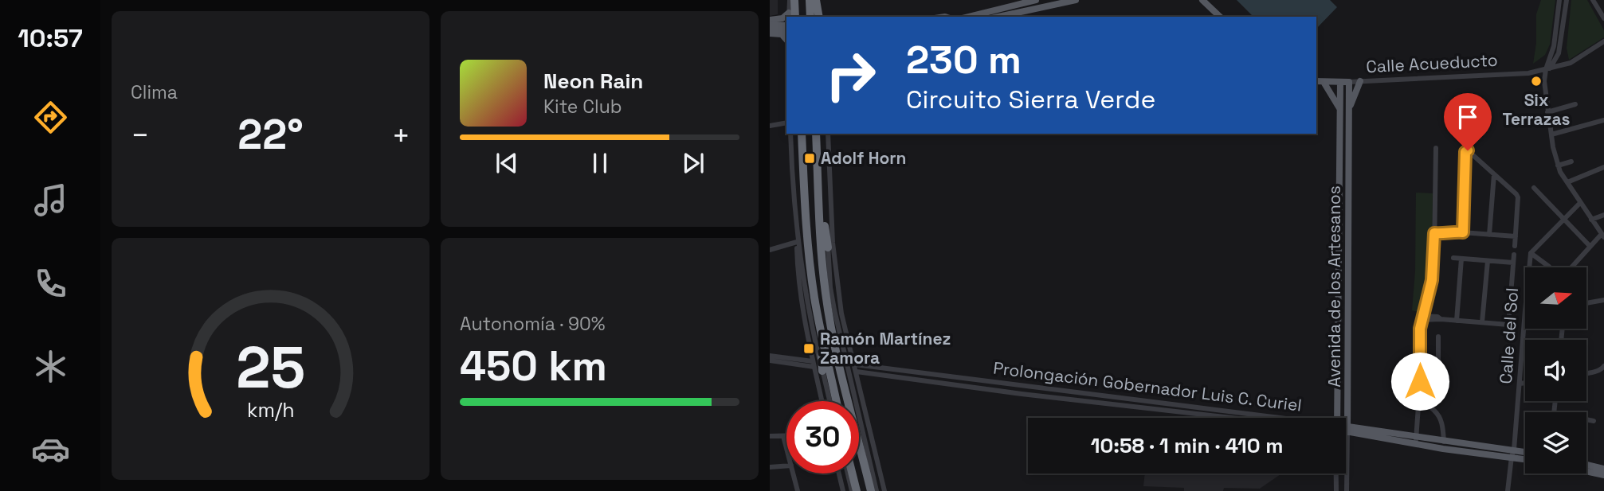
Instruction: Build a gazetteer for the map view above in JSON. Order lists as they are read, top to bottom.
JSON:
{
  "streets": {
    "main road": ["Calle Acueducto", "Avenida de los Artesanos", "Prolongación Gobernador Luis C. Curiel"],
    "street": ["Calle del Sol"]
  },
  "crossings": [
    ["Calle Acueducto", "Avenida de los Artesanos"],
    ["Avenida de los Artesanos", "Prolongación Gobernador Luis C. Curiel"],
    ["Calle del Sol", "Prolongación Gobernador Luis C. Curiel"]
  ],
  "places": {
    "other": ["Six Terrazas"],
    "transit": ["Adolf Horn", "Ramón Martínez Zamora"]
  },
  "north": "right",
  "page": {
    "tabs": "10:57",
    "tile": [
      "Clima",
      ["Autonomía · 90%", "450 km"]
    ],
    "turn": ["230 m", "Circuito Sierra Verde"],
    "song": ["Neon Rain", "Kite Club"],
    "heat": ["−", "22°", "+"],
    "limit": "30",
    "trip": "10:58 · 1 min · 410 m",
    "gauge": ["25", "km/h"]
  }
}
